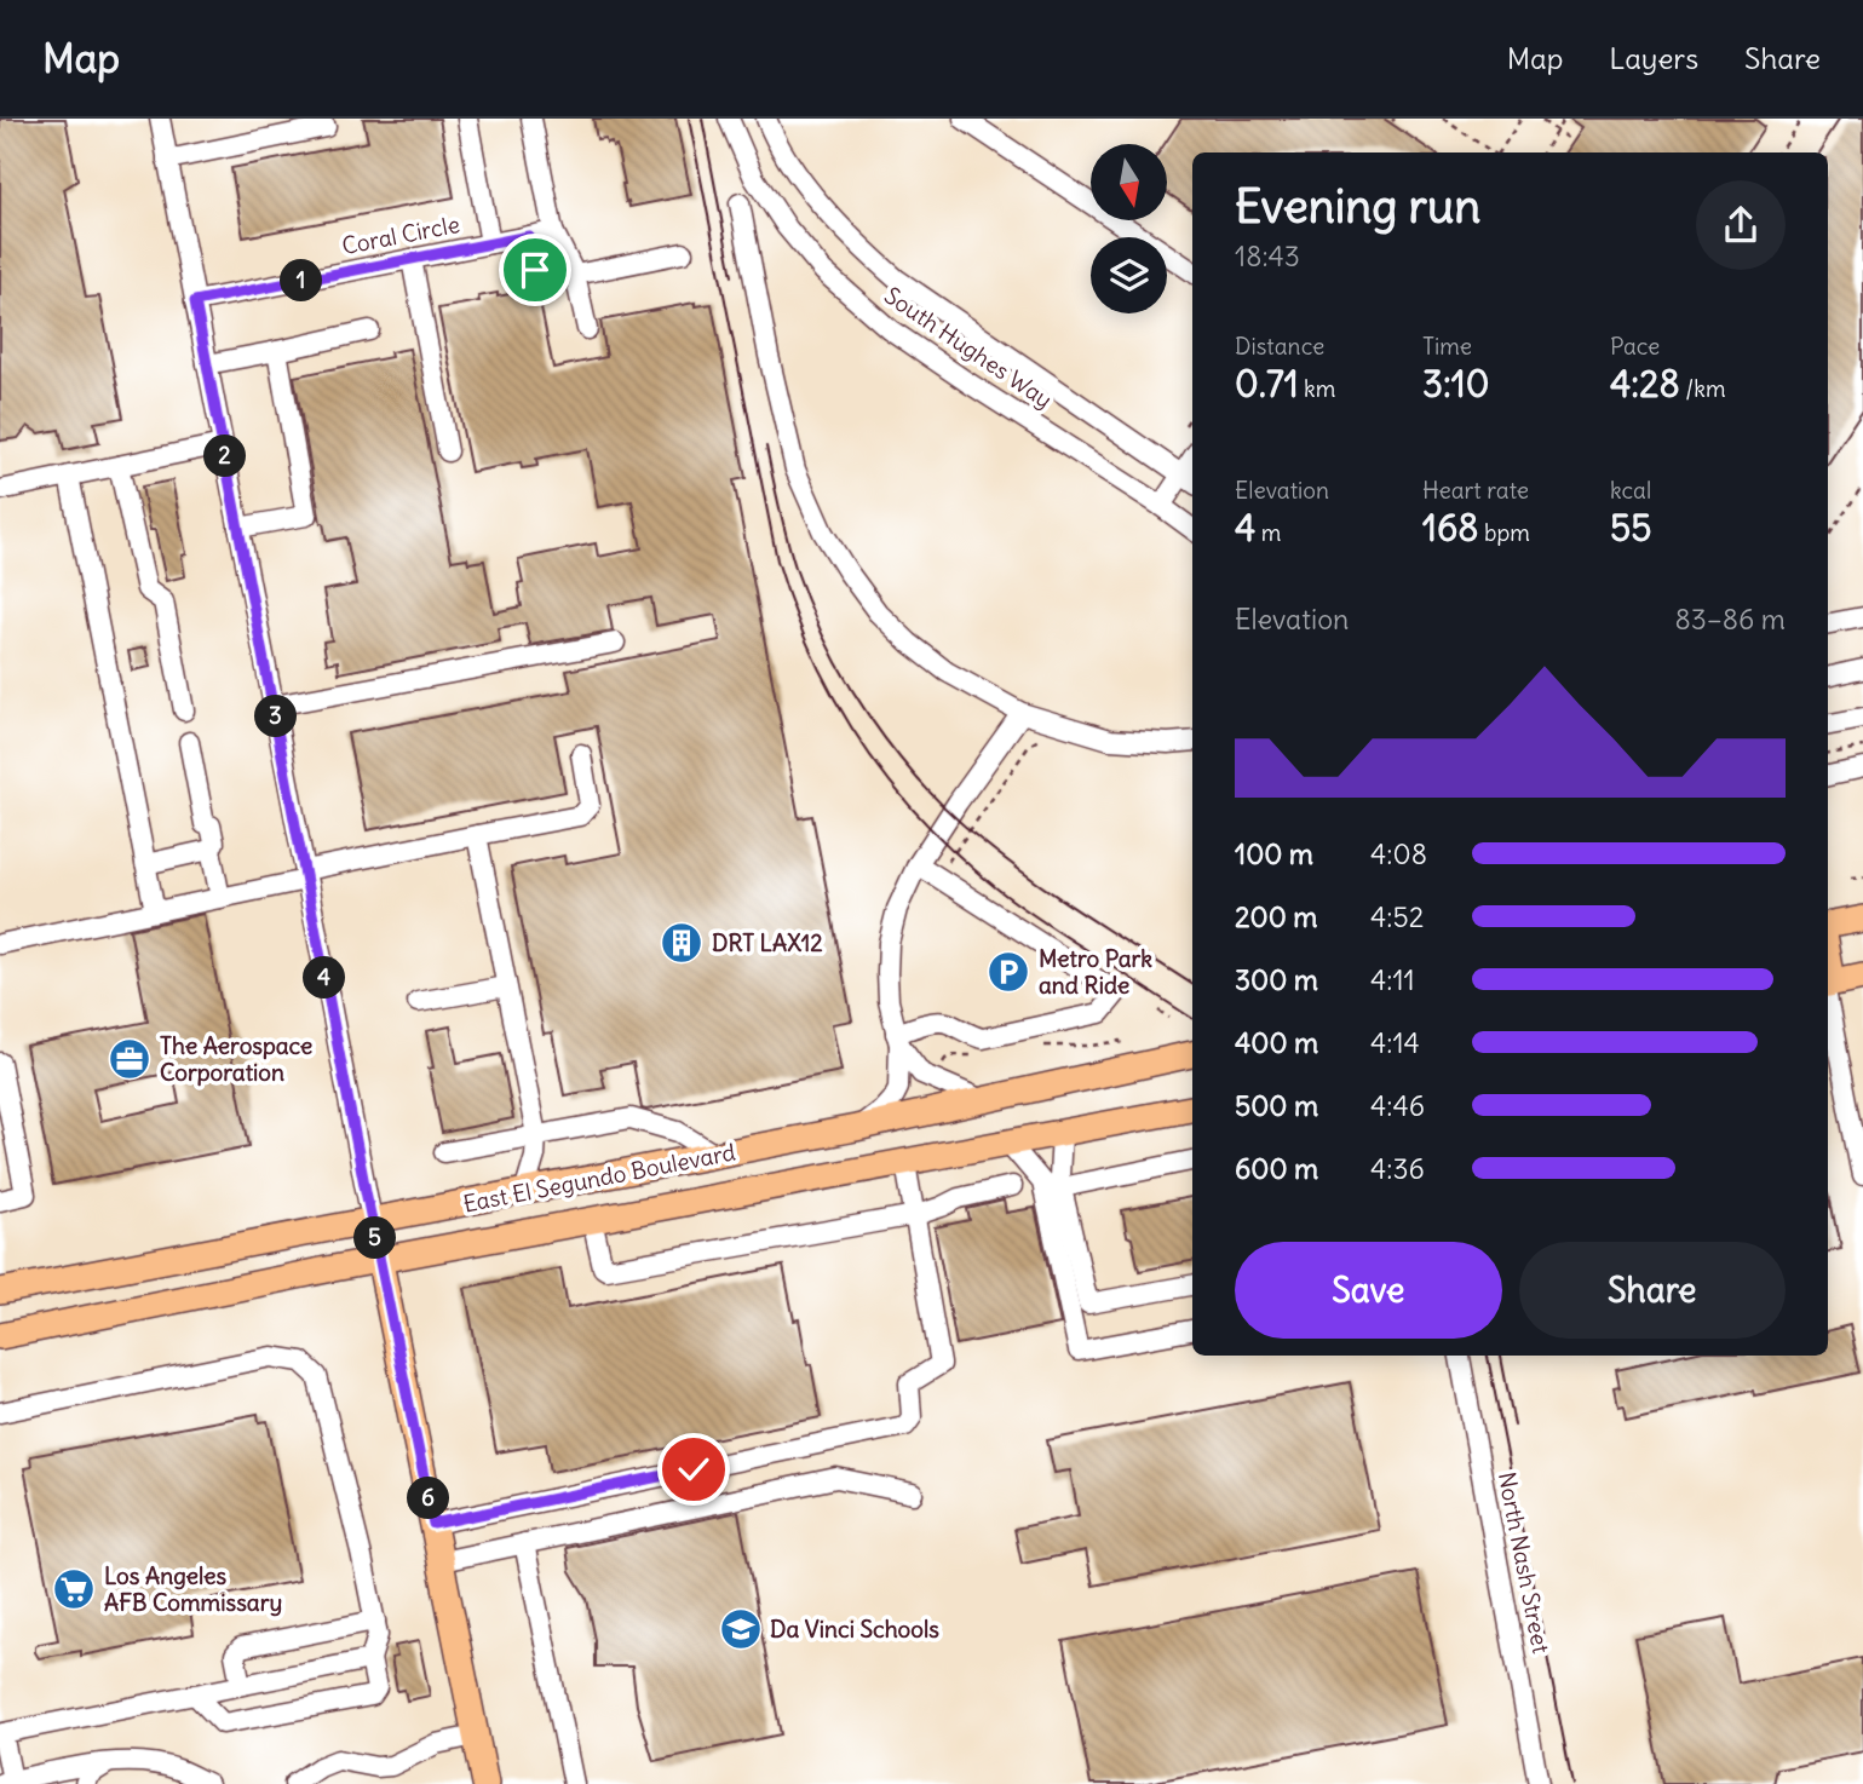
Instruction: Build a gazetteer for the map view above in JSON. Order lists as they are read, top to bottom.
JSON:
{
  "streets": {
    "main road": ["East El Segundo Boulevard"],
    "street": ["Coral Circle", "South Hughes Way", "North Nash Street"]
  },
  "places": {
    "building": ["DRT LAX12"],
    "parking": ["Metro Park and Ride"],
    "office": ["The Aerospace Corporation"],
    "supermarket": ["Los Angeles AFB Commissary"],
    "school or university": ["Da Vinci Schools"]
  },
  "north": "bottom",
  "page": {
    "header": "Map",
    "nav": ["Map", "Layers", "Share"],
    "heading": ["Evening run", "18:43"],
    "pins": [
      "1",
      "2",
      "3",
      "4",
      "5",
      "6"
    ],
    "stats": [
      ["Distance", "0.71 km"],
      ["Time", "3:10"],
      ["Pace", "4:28 /km"],
      ["Elevation", "4 m"],
      ["Heart rate", "168 bpm"],
      ["kcal", "55"]
    ],
    "chart": ["Elevation", "83–86 m"],
    "list": [
      {
        "name": "100 m",
        "note": "4:08"
      },
      {
        "name": "200 m",
        "note": "4:52"
      },
      {
        "name": "300 m",
        "note": "4:11"
      },
      {
        "name": "400 m",
        "note": "4:14"
      },
      {
        "name": "500 m",
        "note": "4:46"
      },
      {
        "name": "600 m",
        "note": "4:36"
      }
    ],
    "buttons": ["Save", "Share"]
  }
}
